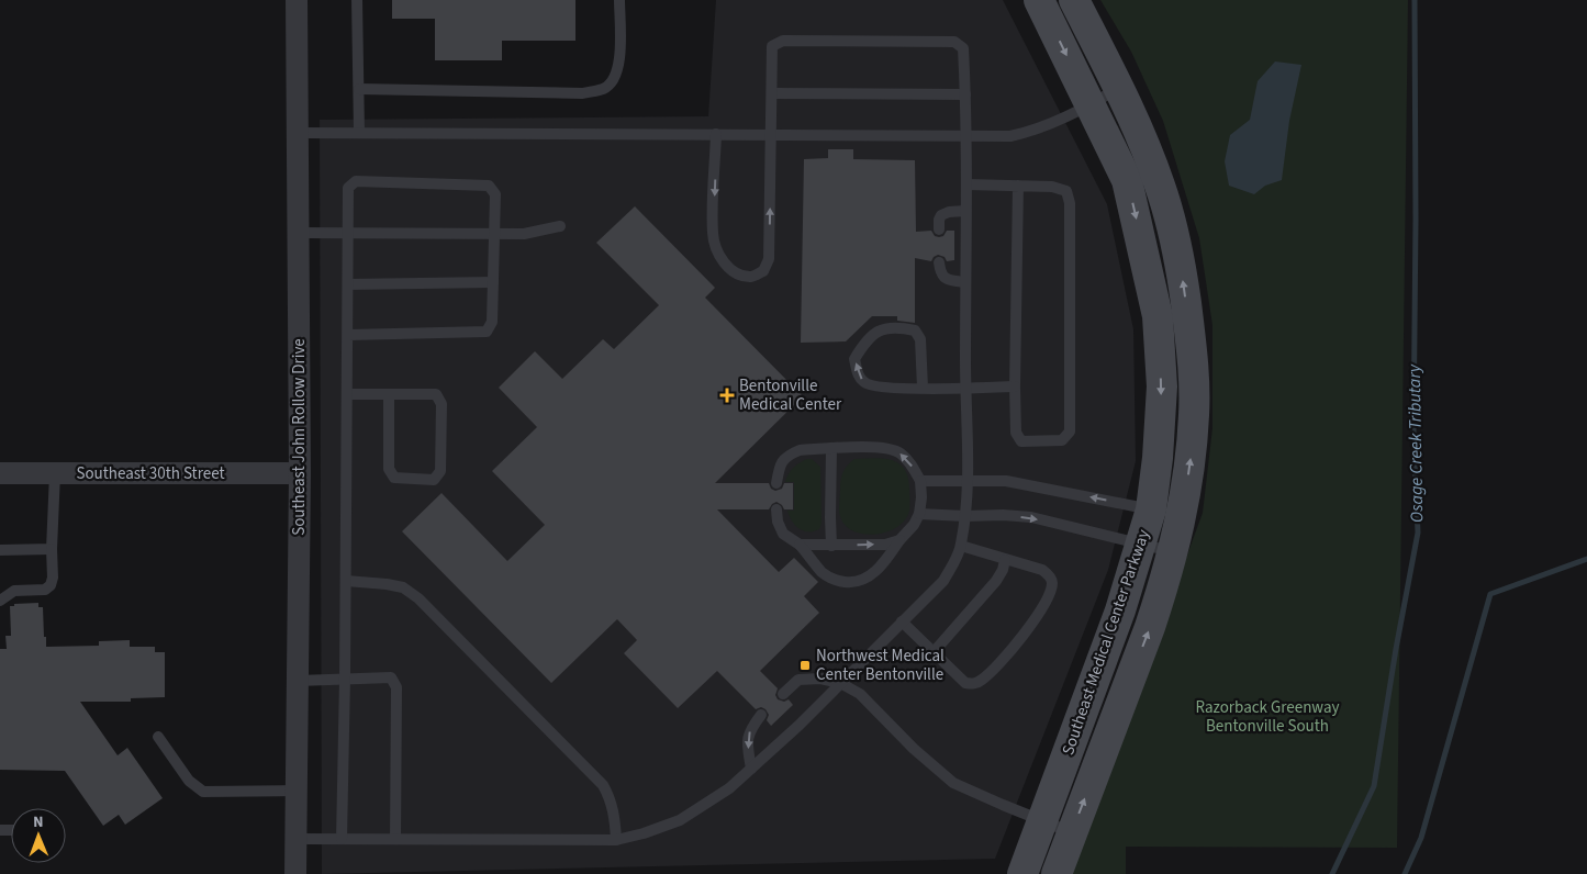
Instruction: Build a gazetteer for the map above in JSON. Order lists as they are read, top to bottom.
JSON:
{
  "streets": {
    "main road": ["Southeast Medical Center Parkway"],
    "street": ["Southeast John Rollow Drive", "Southeast 30th Street"]
  },
  "crossings": [
    ["Southeast John Rollow Drive", "Southeast 30th Street"]
  ],
  "water": ["Osage Creek Tributary"],
  "parks": ["Razorback Greenway Bentonville South"],
  "places": {
    "health": ["Bentonville Medical Center"],
    "transit": ["Northwest Medical Center Bentonville"]
  },
  "north": "top"
}
